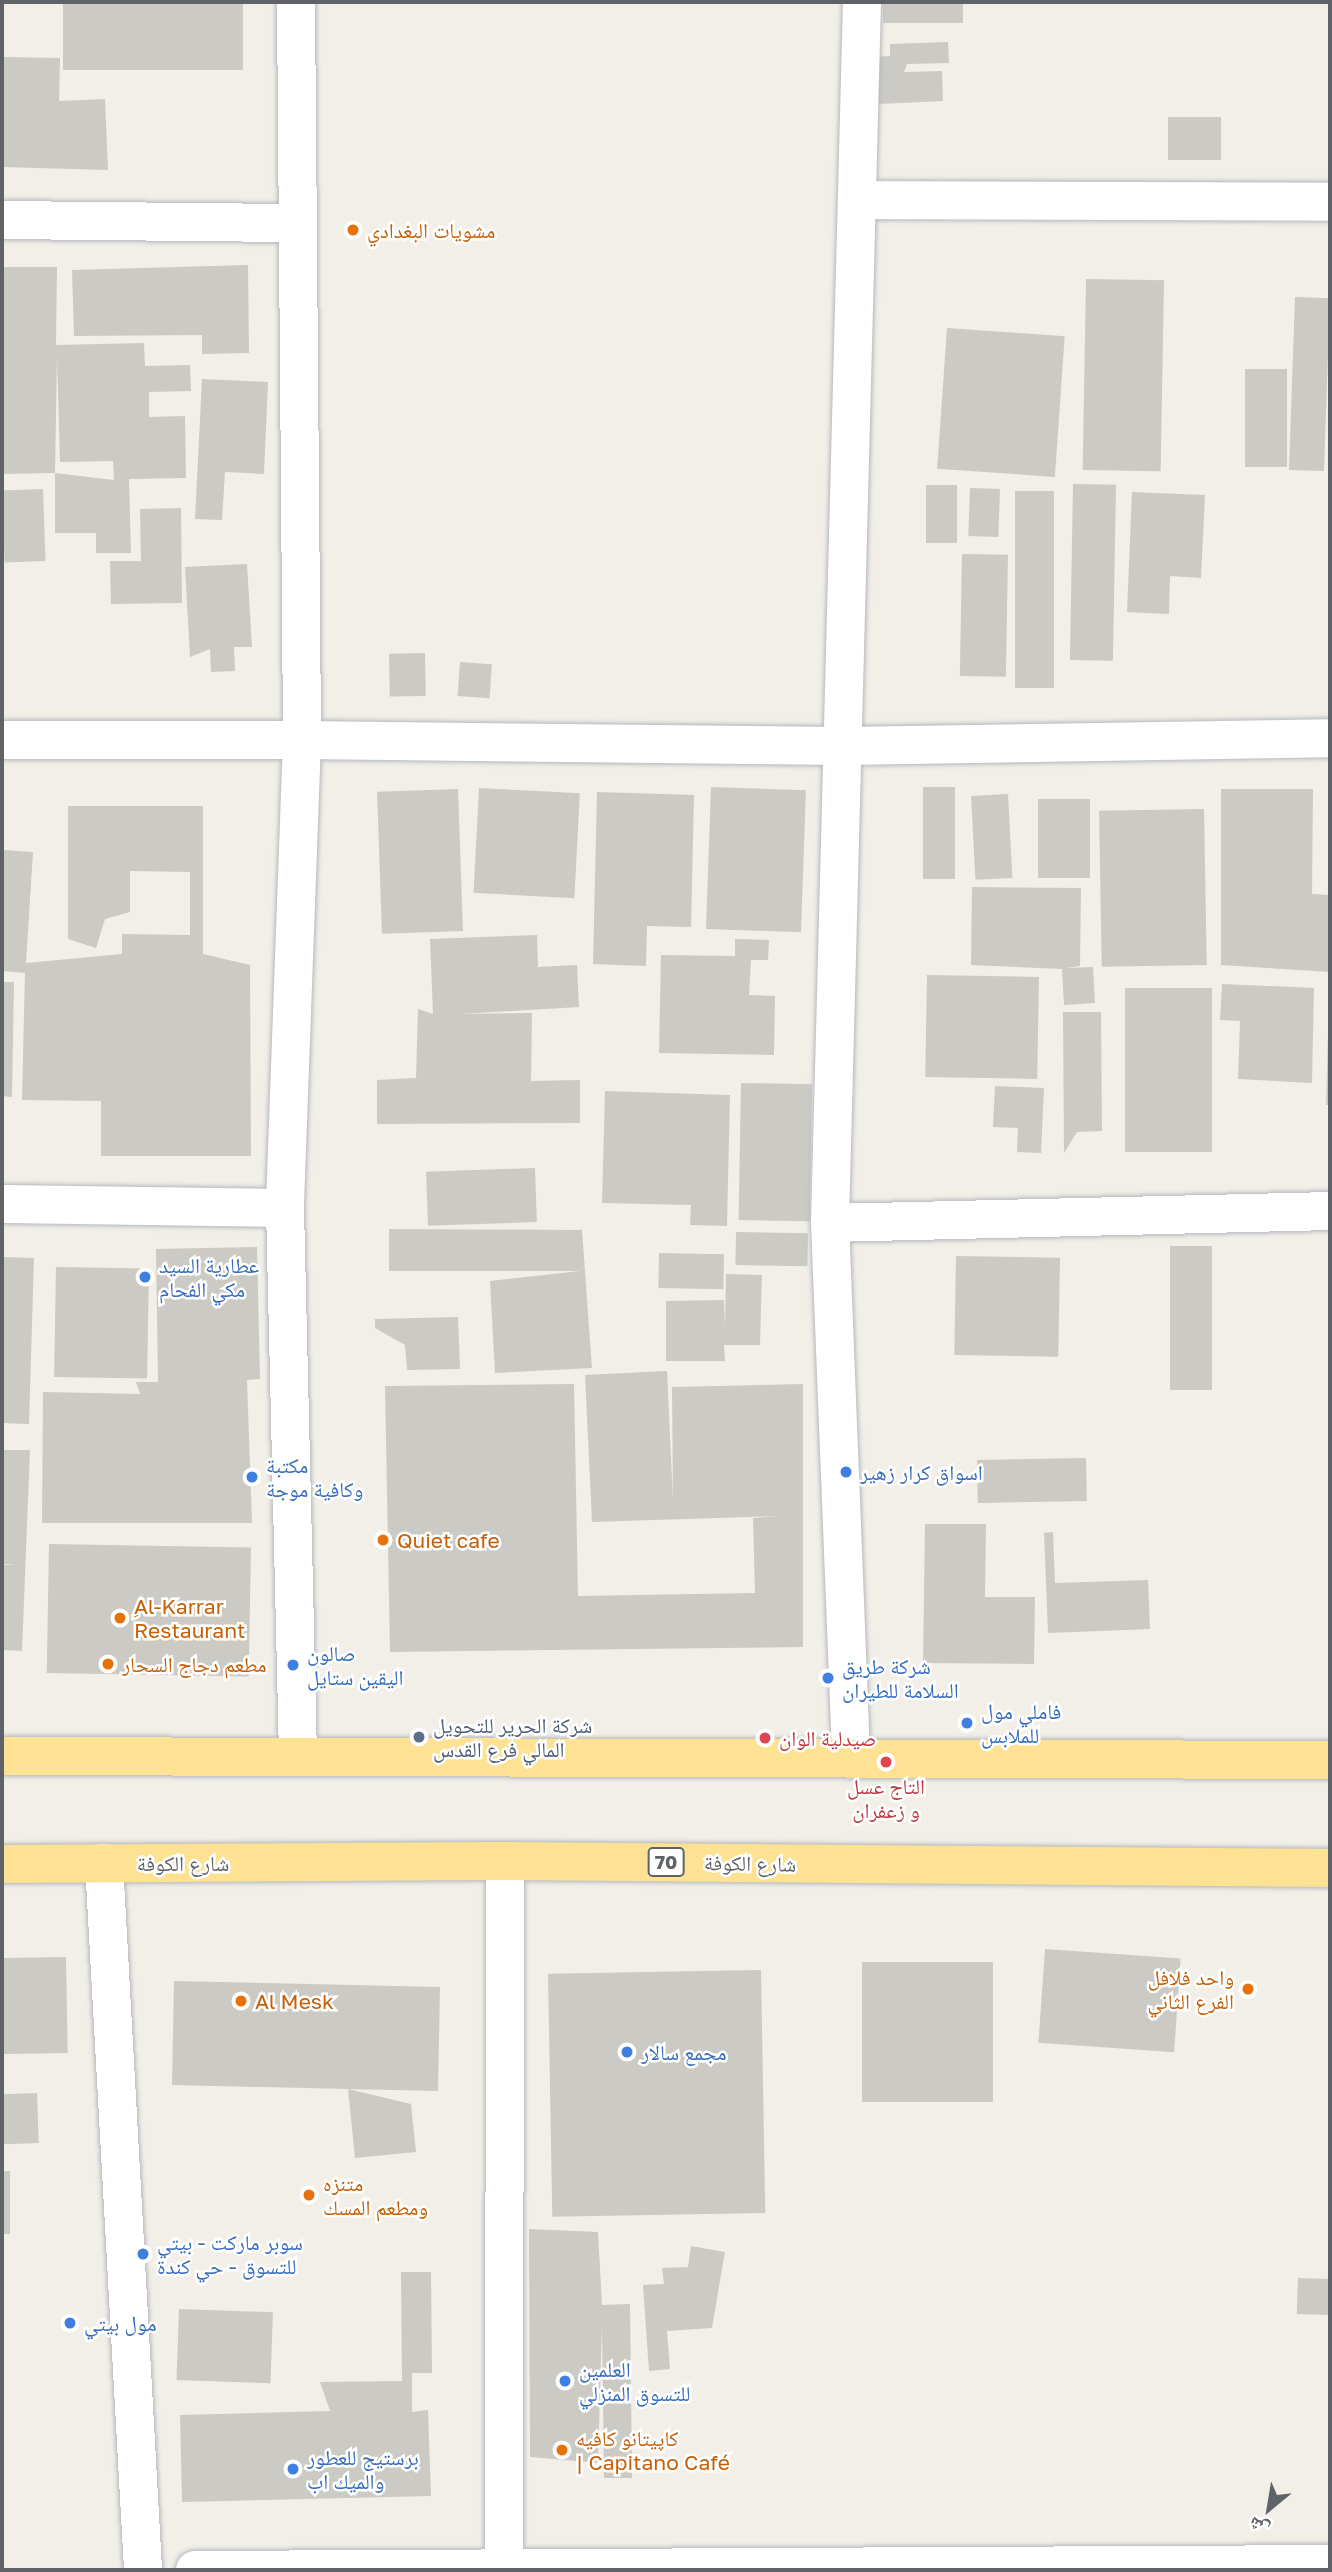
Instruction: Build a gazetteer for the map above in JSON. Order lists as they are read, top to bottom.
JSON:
{
  "streets": {
    "highway": ["70", "شارع الكوفة"]
  },
  "places": [
    "مشويات البغدادي",
    "عطارية السيد مكي الفحام",
    "اسواق كرار زهير",
    "مكتبة وكافية موجة",
    "Quiet cafe",
    "ِAl-Karrar Restaurant",
    "مطعم دجاج السحار",
    "صالون اليقين ستايل",
    "شركة طريق السلامة للطيران",
    "فاملي مول للملابس",
    "شركة الحرير للتحويل المالي فرع القدس",
    "صيدلية الوان",
    "التاج عسل و زعفران",
    "واحد فلافل الفرع الثاني",
    "Al Mesk",
    "مجمع سالار",
    "متنزه ومطعم المسك",
    "سوبر ماركت - بيتي للتسوق - حي كندة",
    "مول بيتي",
    "العلمين للتسوق المنزلي",
    "كاپيتانو كافيه | Capitano Café",
    "برستيج للعطور والميك اب"
  ],
  "north": "bottom left"
}
